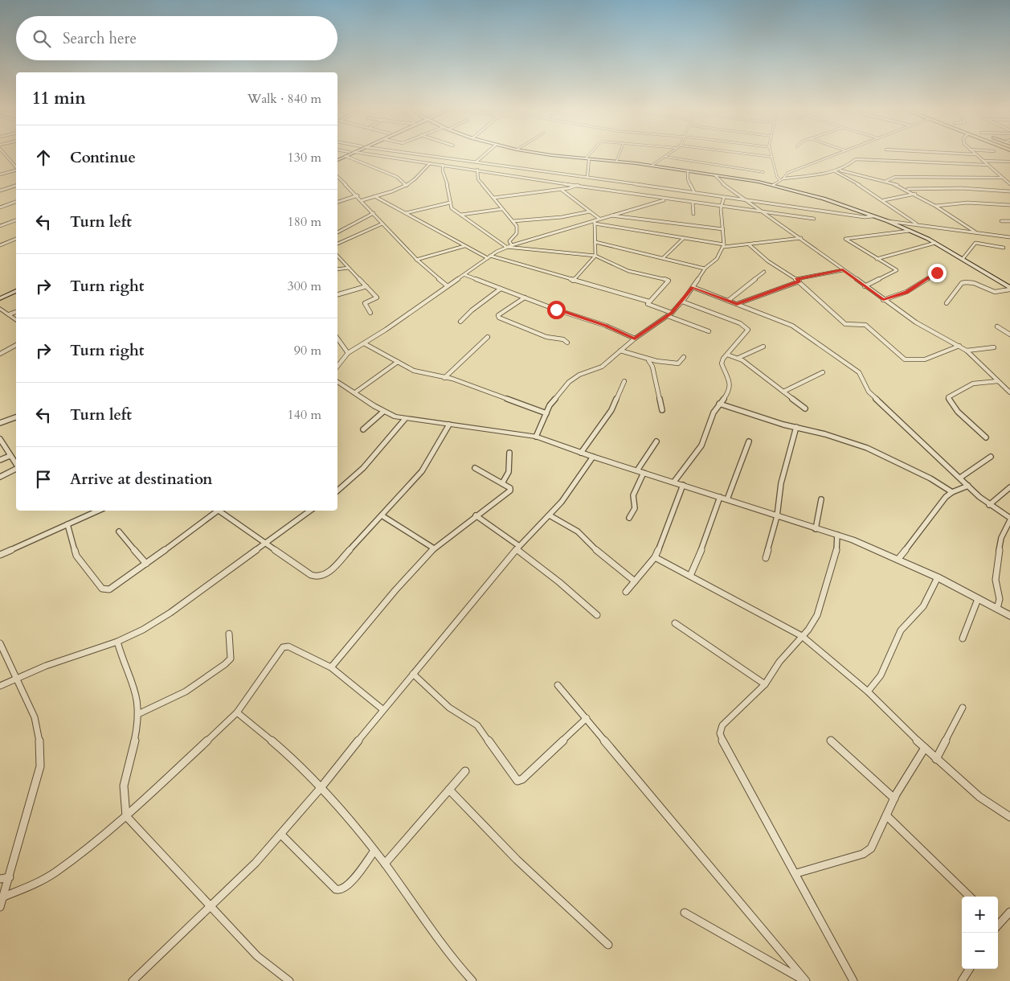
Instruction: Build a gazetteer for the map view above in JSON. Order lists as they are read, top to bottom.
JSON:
{
  "page": {
    "search": "Search here",
    "heading": ["11 min", "Walk · 840 m"],
    "list": [
      ["Continue", "130 m"],
      ["Turn left", "180 m"],
      ["Turn right", "300 m"],
      ["Turn right", "90 m"],
      ["Turn left", "140 m"],
      "Arrive at destination"
    ],
    "map_buttons": ["+", "−"]
  }
}
